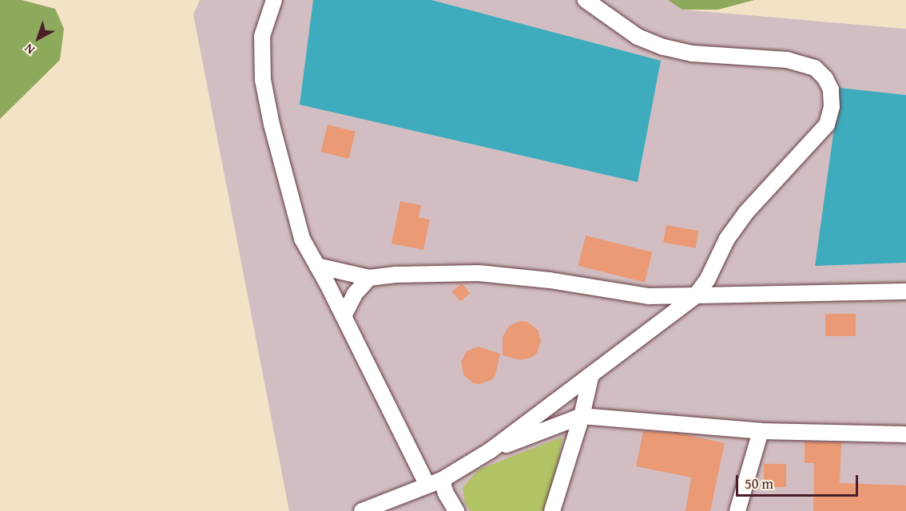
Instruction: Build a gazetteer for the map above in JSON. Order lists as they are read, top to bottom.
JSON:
{
  "scale_bar": "50 m",
  "north": "bottom left"
}
